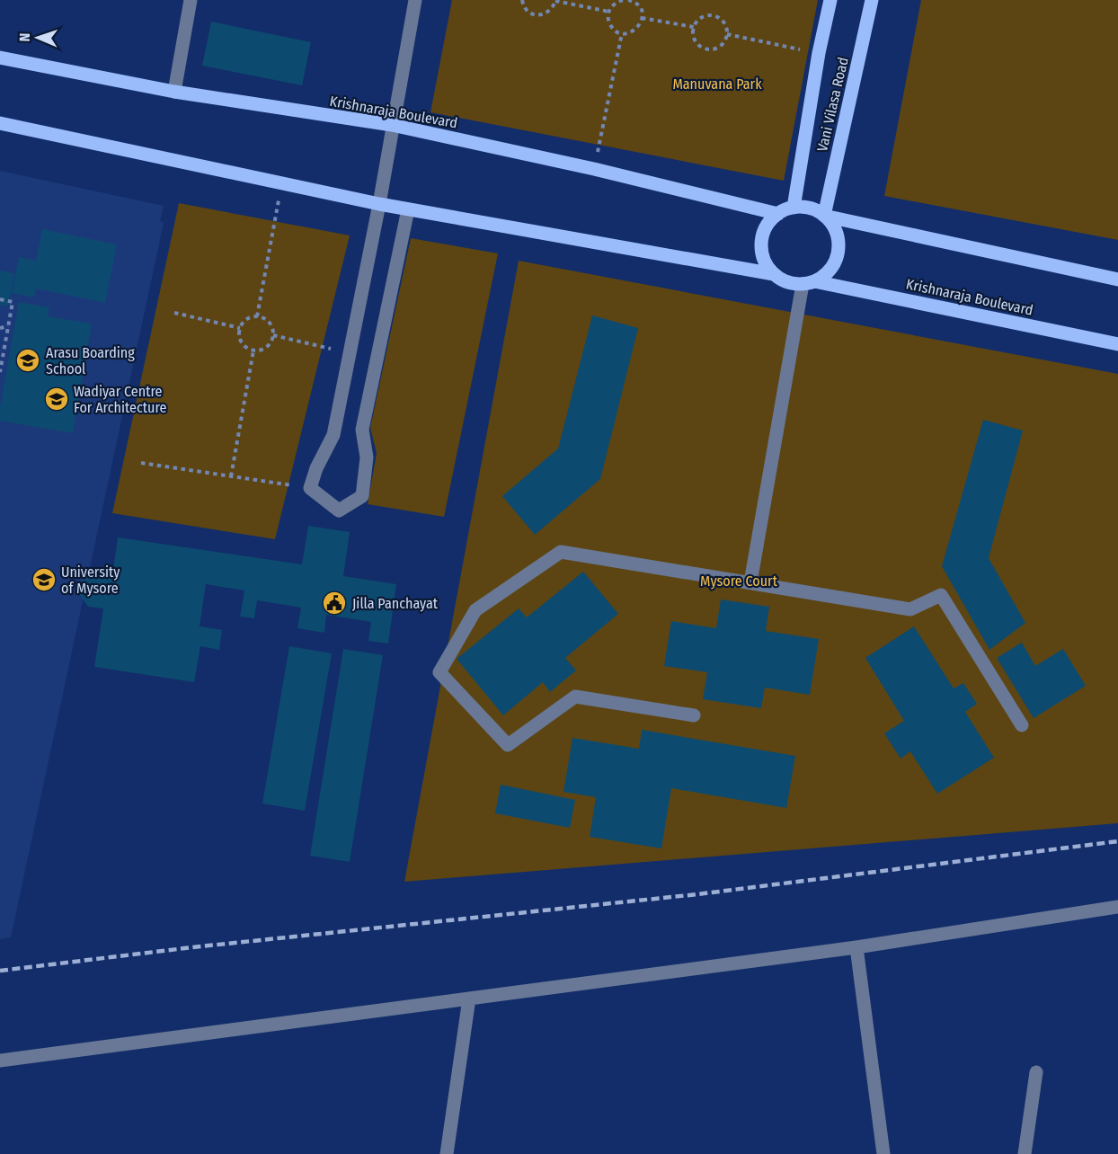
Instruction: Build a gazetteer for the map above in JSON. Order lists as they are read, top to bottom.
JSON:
{
  "streets": {
    "main road": ["Vani Vilasa Road", "Krishnaraja Boulevard"]
  },
  "crossings": [
    ["Vani Vilasa Road", "Krishnaraja Boulevard"]
  ],
  "parks": ["Manuvana Park", "Mysore Court"],
  "places": {
    "school or university": ["Arasu Boarding School", "Wadiyar Centre For Architecture", "University of Mysore"],
    "public building": ["Jilla Panchayat"]
  },
  "north": "left"
}
